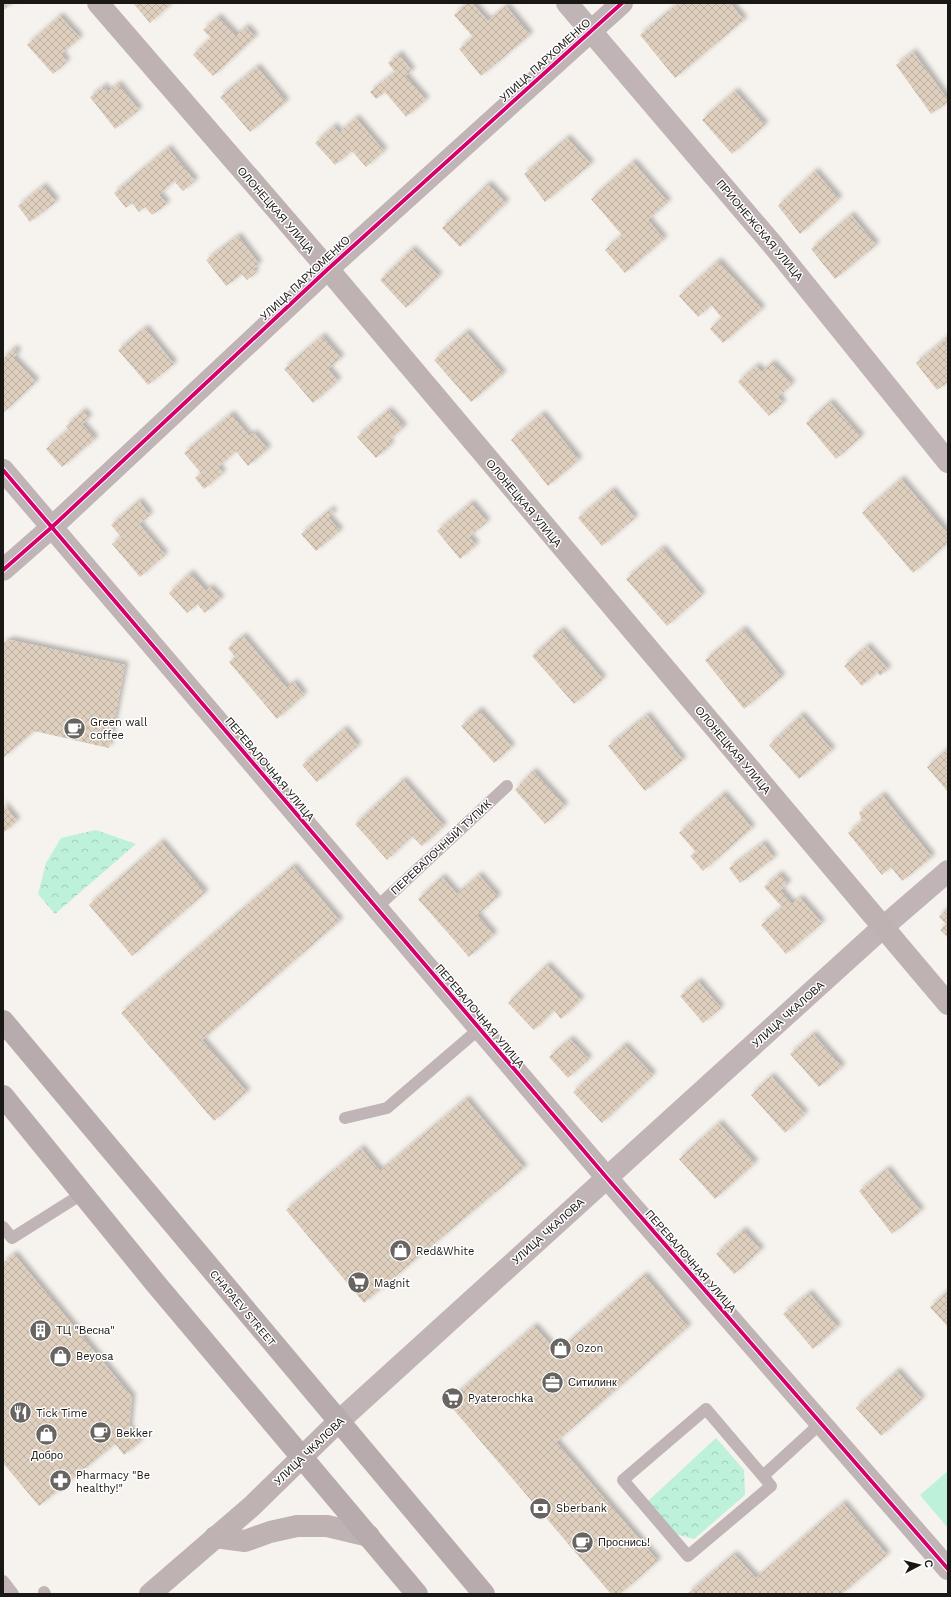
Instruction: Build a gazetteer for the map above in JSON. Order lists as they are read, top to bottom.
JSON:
{
  "streets": {
    "main road": ["ОЛОНЕЦКАЯ УЛИЦА", "УЛИЦА ЧКАЛОВА", "CHAPAEV STREET"],
    "street": ["УЛИЦА ПАРХОМЕНКО", "ПРИОНЕЖСКАЯ УЛИЦА", "ПЕРЕВАЛОЧНАЯ УЛИЦА"],
    "lane": ["ПЕРЕВАЛОЧНЫЙ ТУПИК"]
  },
  "crossings": [
    ["УЛИЦА ПАРХОМЕНКО", "ОЛОНЕЦКАЯ УЛИЦА"],
    ["УЛИЦА ПАРХОМЕНКО", "ПРИОНЕЖСКАЯ УЛИЦА"],
    ["УЛИЦА ПАРХОМЕНКО", "ПЕРЕВАЛОЧНАЯ УЛИЦА"],
    ["ОЛОНЕЦКАЯ УЛИЦА", "УЛИЦА ЧКАЛОВА"],
    ["ПЕРЕВАЛОЧНАЯ УЛИЦА", "ПЕРЕВАЛОЧНЫЙ ТУПИК"],
    ["ПЕРЕВАЛОЧНАЯ УЛИЦА", "УЛИЦА ЧКАЛОВА"],
    ["УЛИЦА ЧКАЛОВА", "CHAPAEV STREET"]
  ],
  "places": {
    "cafe": ["Green wall coffee", "Bekker", "Проснись!"],
    "shop": [
      "Red&White",
      "Ozon",
      "Beyosa",
      "Добро"
    ],
    "supermarket": ["Magnit", "Pyaterochka"],
    "building": ["ТЦ \"Весна\""],
    "office": ["Ситилинк"],
    "restaurant": ["Tick Time"],
    "pharmacy": ["Pharmacy \"Be healthy!\""],
    "bank": ["Sberbank"]
  },
  "north": "right"
}
